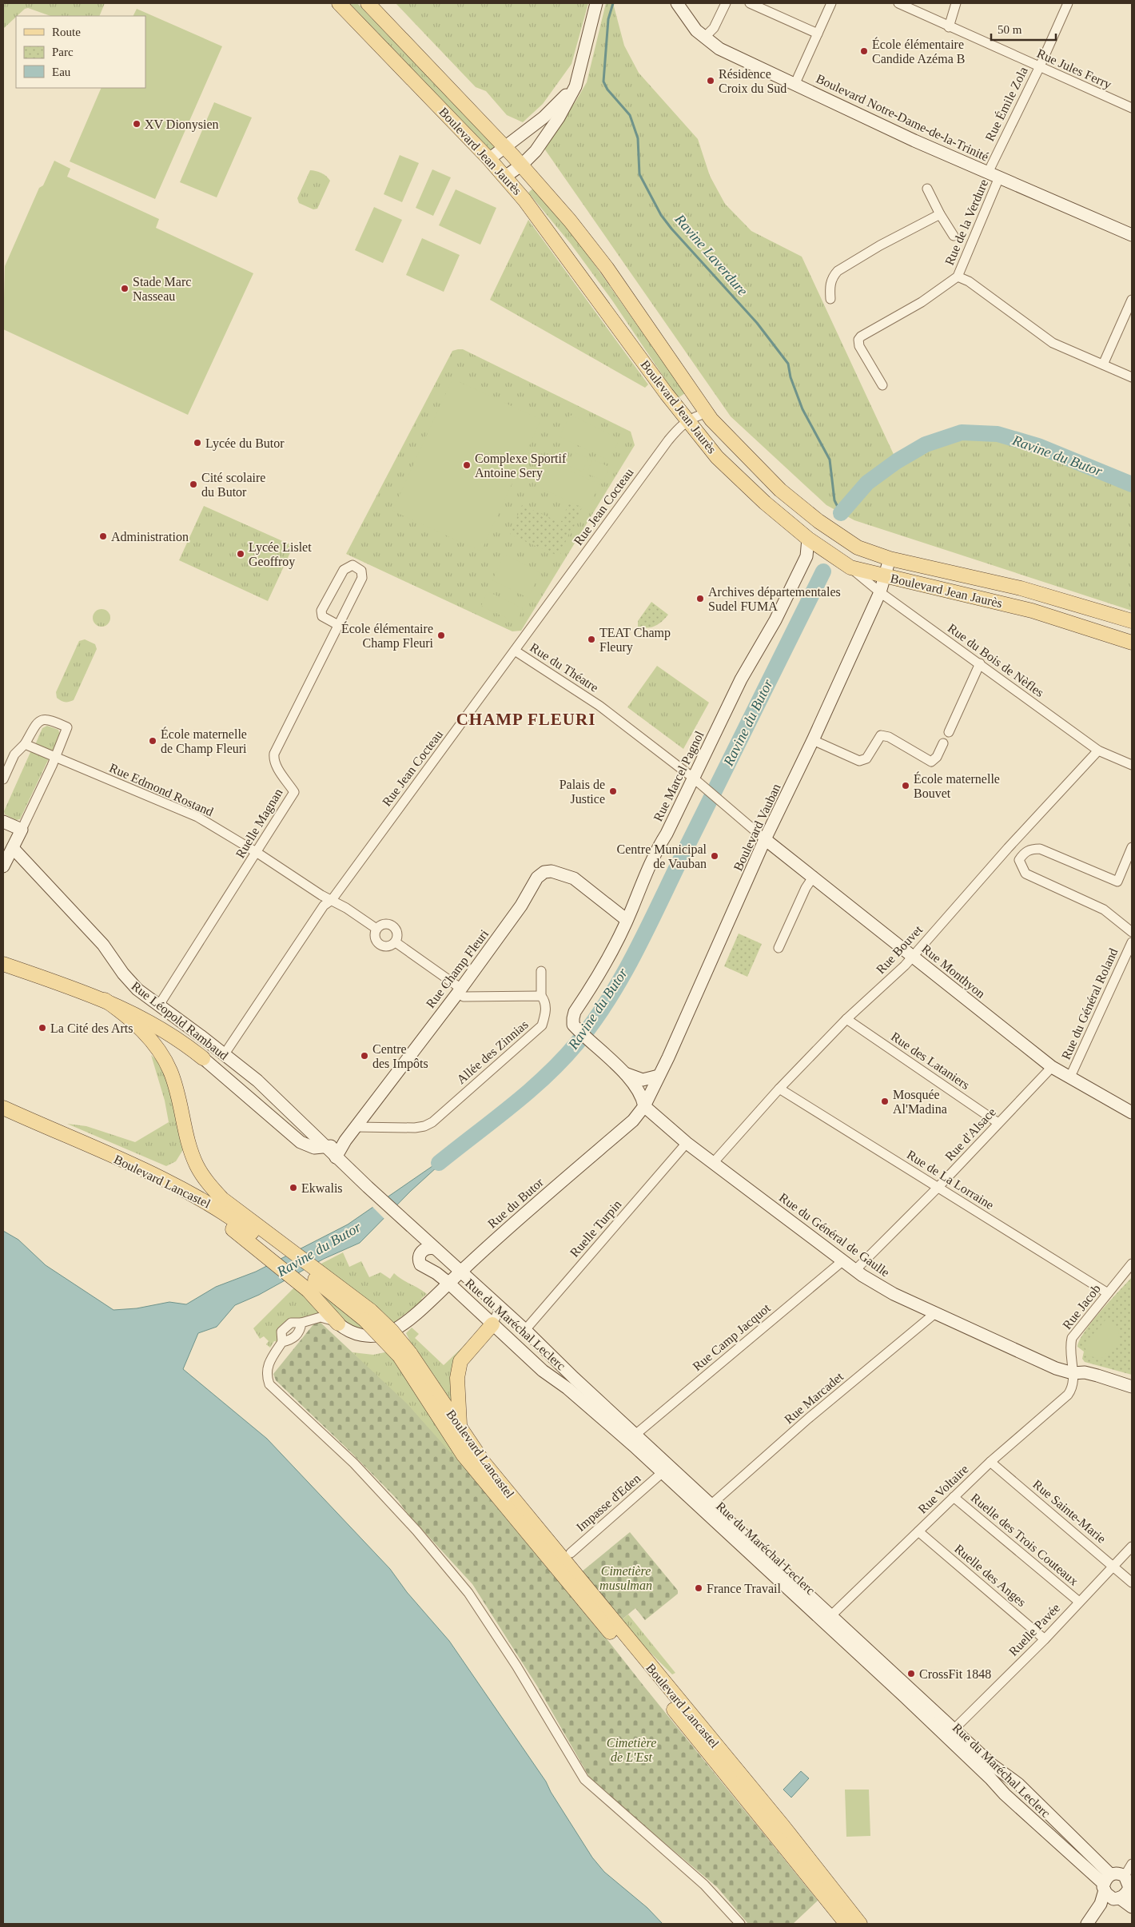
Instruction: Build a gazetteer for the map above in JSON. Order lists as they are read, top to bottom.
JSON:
{
  "streets": {
    "main road": ["Boulevard Jean Jaurès", "Boulevard Lancastel"],
    "street": [
      "Rue Jules Ferry",
      "Rue Émile Zola",
      "Boulevard Notre-Dame-de-la-Trinité",
      "Rue de la Verdure",
      "Rue Jean Cocteau",
      "Rue du Bois de Nèfles",
      "Rue du Théatre",
      "Rue Marcel Pagnol",
      "Rue Edmond Rostand",
      "Ruelle Magnan",
      "Boulevard Vauban",
      "Rue Bouvet",
      "Rue Champ Fleuri",
      "Rue Monthyon",
      "Rue du Général Roland",
      "Rue Léopold Rambaud",
      "Allée des Zinnias",
      "Rue des Lataniers",
      "Rue d'Alsace",
      "Rue de La Lorraine",
      "Rue du Butor",
      "Ruelle Turpin",
      "Rue du Général de Gaulle",
      "Rue Jacob",
      "Rue du Maréchal Leclerc",
      "Rue Camp Jacquot",
      "Rue Marcadet",
      "Rue Voltaire",
      "Impasse d'Eden",
      "Rue Sainte-Marie",
      "Ruelle des Trois Couteaux",
      "Ruelle des Anges",
      "Ruelle Pavée"
    ]
  },
  "crossings": [
    ["Rue Jules Ferry", "Rue Émile Zola"],
    ["Rue Émile Zola", "Boulevard Notre-Dame-de-la-Trinité"],
    ["Boulevard Notre-Dame-de-la-Trinité", "Rue de la Verdure"],
    ["Boulevard Jean Jaurès", "Rue Jean Cocteau"],
    ["Boulevard Jean Jaurès", "Rue du Bois de Nèfles"],
    ["Boulevard Jean Jaurès", "Rue Marcel Pagnol"],
    ["Boulevard Jean Jaurès", "Boulevard Vauban"],
    ["Rue Jean Cocteau", "Rue du Théatre"],
    ["Rue Jean Cocteau", "Rue Edmond Rostand"],
    ["Rue Jean Cocteau", "Rue Léopold Rambaud"],
    ["Rue du Bois de Nèfles", "Boulevard Vauban"],
    ["Rue du Bois de Nèfles", "Rue Bouvet"],
    ["Rue du Théatre", "Rue Marcel Pagnol"],
    ["Rue du Théatre", "Boulevard Vauban"],
    ["Rue du Théatre", "Rue Monthyon"],
    ["Rue Marcel Pagnol", "Rue Champ Fleuri"],
    ["Rue Marcel Pagnol", "Rue du Général de Gaulle"],
    ["Rue Edmond Rostand", "Ruelle Magnan"],
    ["Ruelle Magnan", "Rue Léopold Rambaud"],
    ["Boulevard Vauban", "Rue Monthyon"],
    ["Boulevard Vauban", "Rue du Butor"],
    ["Boulevard Vauban", "Rue du Général de Gaulle"],
    ["Rue Bouvet", "Rue Monthyon"],
    ["Rue Bouvet", "Rue des Lataniers"],
    ["Rue Bouvet", "Rue de La Lorraine"],
    ["Rue Bouvet", "Rue du Général de Gaulle"],
    ["Rue Champ Fleuri", "Rue Léopold Rambaud"],
    ["Rue Champ Fleuri", "Allée des Zinnias"],
    ["Rue Monthyon", "Rue du Général Roland"],
    ["Rue Monthyon", "Rue d'Alsace"],
    ["Rue Léopold Rambaud", "Rue du Maréchal Leclerc"],
    ["Rue des Lataniers", "Rue d'Alsace"],
    ["Rue d'Alsace", "Rue de La Lorraine"],
    ["Rue d'Alsace", "Rue du Général de Gaulle"],
    ["Rue de La Lorraine", "Rue Jacob"],
    ["Rue du Butor", "Rue du Général de Gaulle"],
    ["Rue du Butor", "Rue du Maréchal Leclerc"],
    ["Ruelle Turpin", "Rue du Général de Gaulle"],
    ["Ruelle Turpin", "Rue du Maréchal Leclerc"],
    ["Rue du Général de Gaulle", "Rue Jacob"],
    ["Rue du Général de Gaulle", "Rue Camp Jacquot"],
    ["Rue du Général de Gaulle", "Rue Marcadet"],
    ["Rue du Général de Gaulle", "Rue Voltaire"],
    ["Rue Jacob", "Rue Voltaire"],
    ["Rue du Maréchal Leclerc", "Rue Camp Jacquot"],
    ["Rue du Maréchal Leclerc", "Rue Marcadet"],
    ["Rue du Maréchal Leclerc", "Rue Voltaire"],
    ["Rue du Maréchal Leclerc", "Impasse d'Eden"],
    ["Rue du Maréchal Leclerc", "Ruelle Pavée"],
    ["Rue Voltaire", "Rue Sainte-Marie"],
    ["Rue Voltaire", "Ruelle des Trois Couteaux"],
    ["Rue Voltaire", "Ruelle des Anges"],
    ["Rue Sainte-Marie", "Ruelle Pavée"],
    ["Ruelle des Trois Couteaux", "Ruelle Pavée"],
    ["Ruelle des Anges", "Ruelle Pavée"]
  ],
  "districts": ["CHAMP FLEURI"],
  "water": ["Ravine Laverdure", "Ravine du Butor"],
  "parks": ["Cimetière musulman", "Cimetière de L'Est"],
  "places": [
    "École élémentaire Candide Azéma B",
    "Résidence Croix du Sud",
    "XV Dionysien",
    "Stade Marc Nasseau",
    "Lycée du Butor",
    "Complexe Sportif Antoine Sery",
    "Cité scolaire du Butor",
    "Administration",
    "Lycée Lislet Geoffroy",
    "Archives départementales Sudel FUMA",
    "École élémentaire Champ Fleuri",
    "TEAT Champ Fleury",
    "École maternelle de Champ Fleuri",
    "École maternelle Bouvet",
    "Palais de Justice",
    "Centre Municipal de Vauban",
    "La Cité des Arts",
    "Centre des Impôts",
    "Mosquée Al'Madina",
    "Ekwalis",
    "France Travail",
    "CrossFit 1848"
  ],
  "legend": ["Route", "Parc", "Eau"],
  "scale_bar": "50 m"
}
